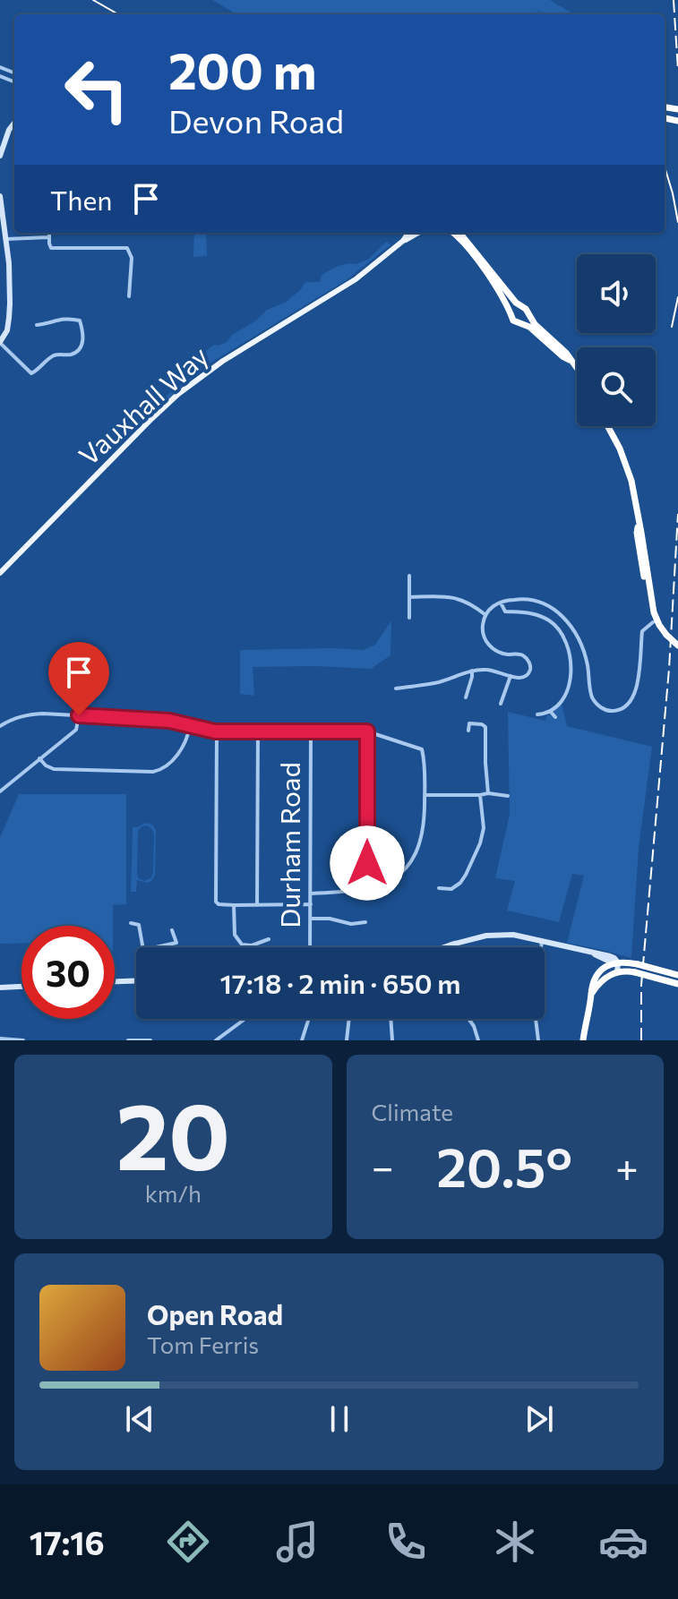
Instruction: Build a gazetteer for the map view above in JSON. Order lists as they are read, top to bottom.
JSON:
{
  "streets": {
    "main road": ["Vauxhall Way"],
    "street": ["Durham Road"]
  },
  "page": {
    "turn": ["200 m", "Devon Road"],
    "then": "Then",
    "limit": "30",
    "trip": "17:18 · 2 min · 650 m",
    "tile": [
      ["20", "km/h"],
      "Climate"
    ],
    "heat": ["−", "20.5°", "+"],
    "song": ["Open Road", "Tom Ferris"],
    "tabs": "17:16"
  }
}
